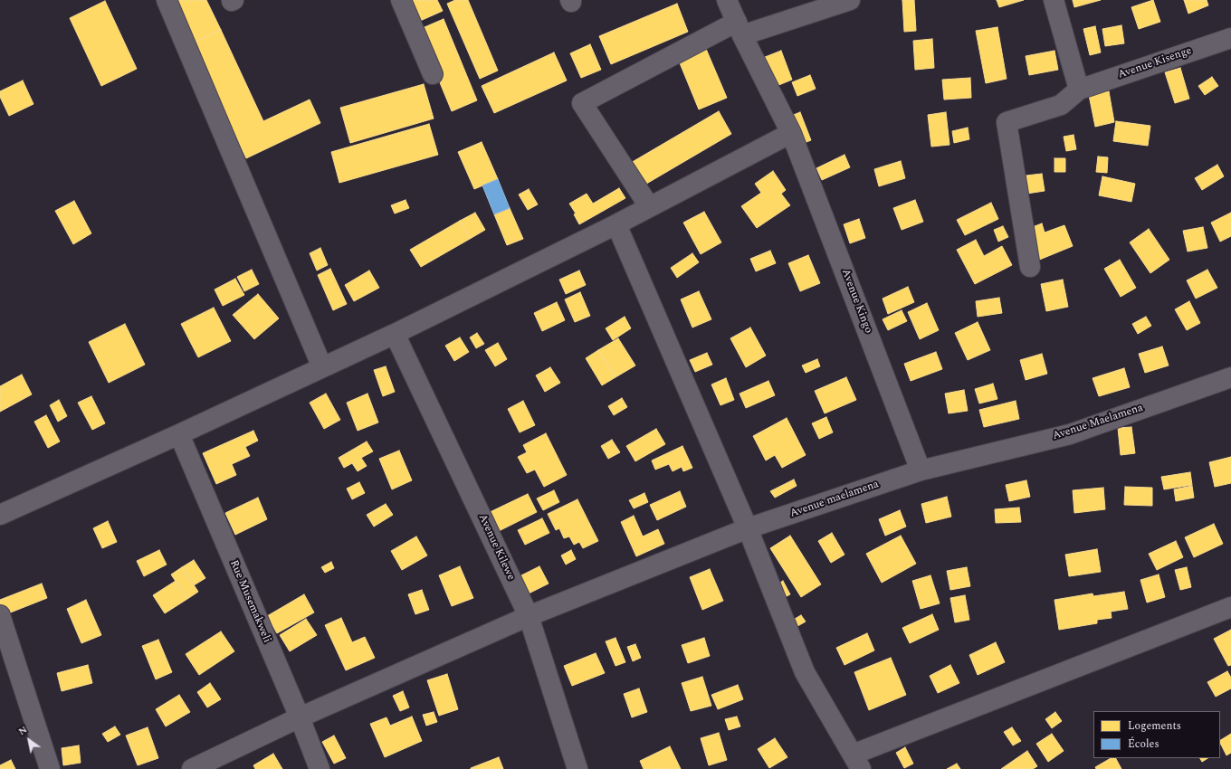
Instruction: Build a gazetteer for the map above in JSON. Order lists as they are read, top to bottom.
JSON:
{
  "streets": {
    "street": [
      "Avenue Kisenge",
      "Avenue Kingo",
      "Avenue Maelamena",
      "Avenue maelamena",
      "Avenue Kilewe",
      "Rue Musemakweli"
    ]
  },
  "crossings": [
    ["Avenue Kingo", "Avenue Maelamena"],
    ["Avenue Kingo", "Avenue maelamena"],
    ["Avenue Maelamena", "Avenue maelamena"],
    ["Avenue maelamena", "Avenue Kilewe"],
    ["Avenue maelamena", "Rue Musemakweli"]
  ],
  "legend": ["Logements", "Écoles"],
  "north": "top left"
}
